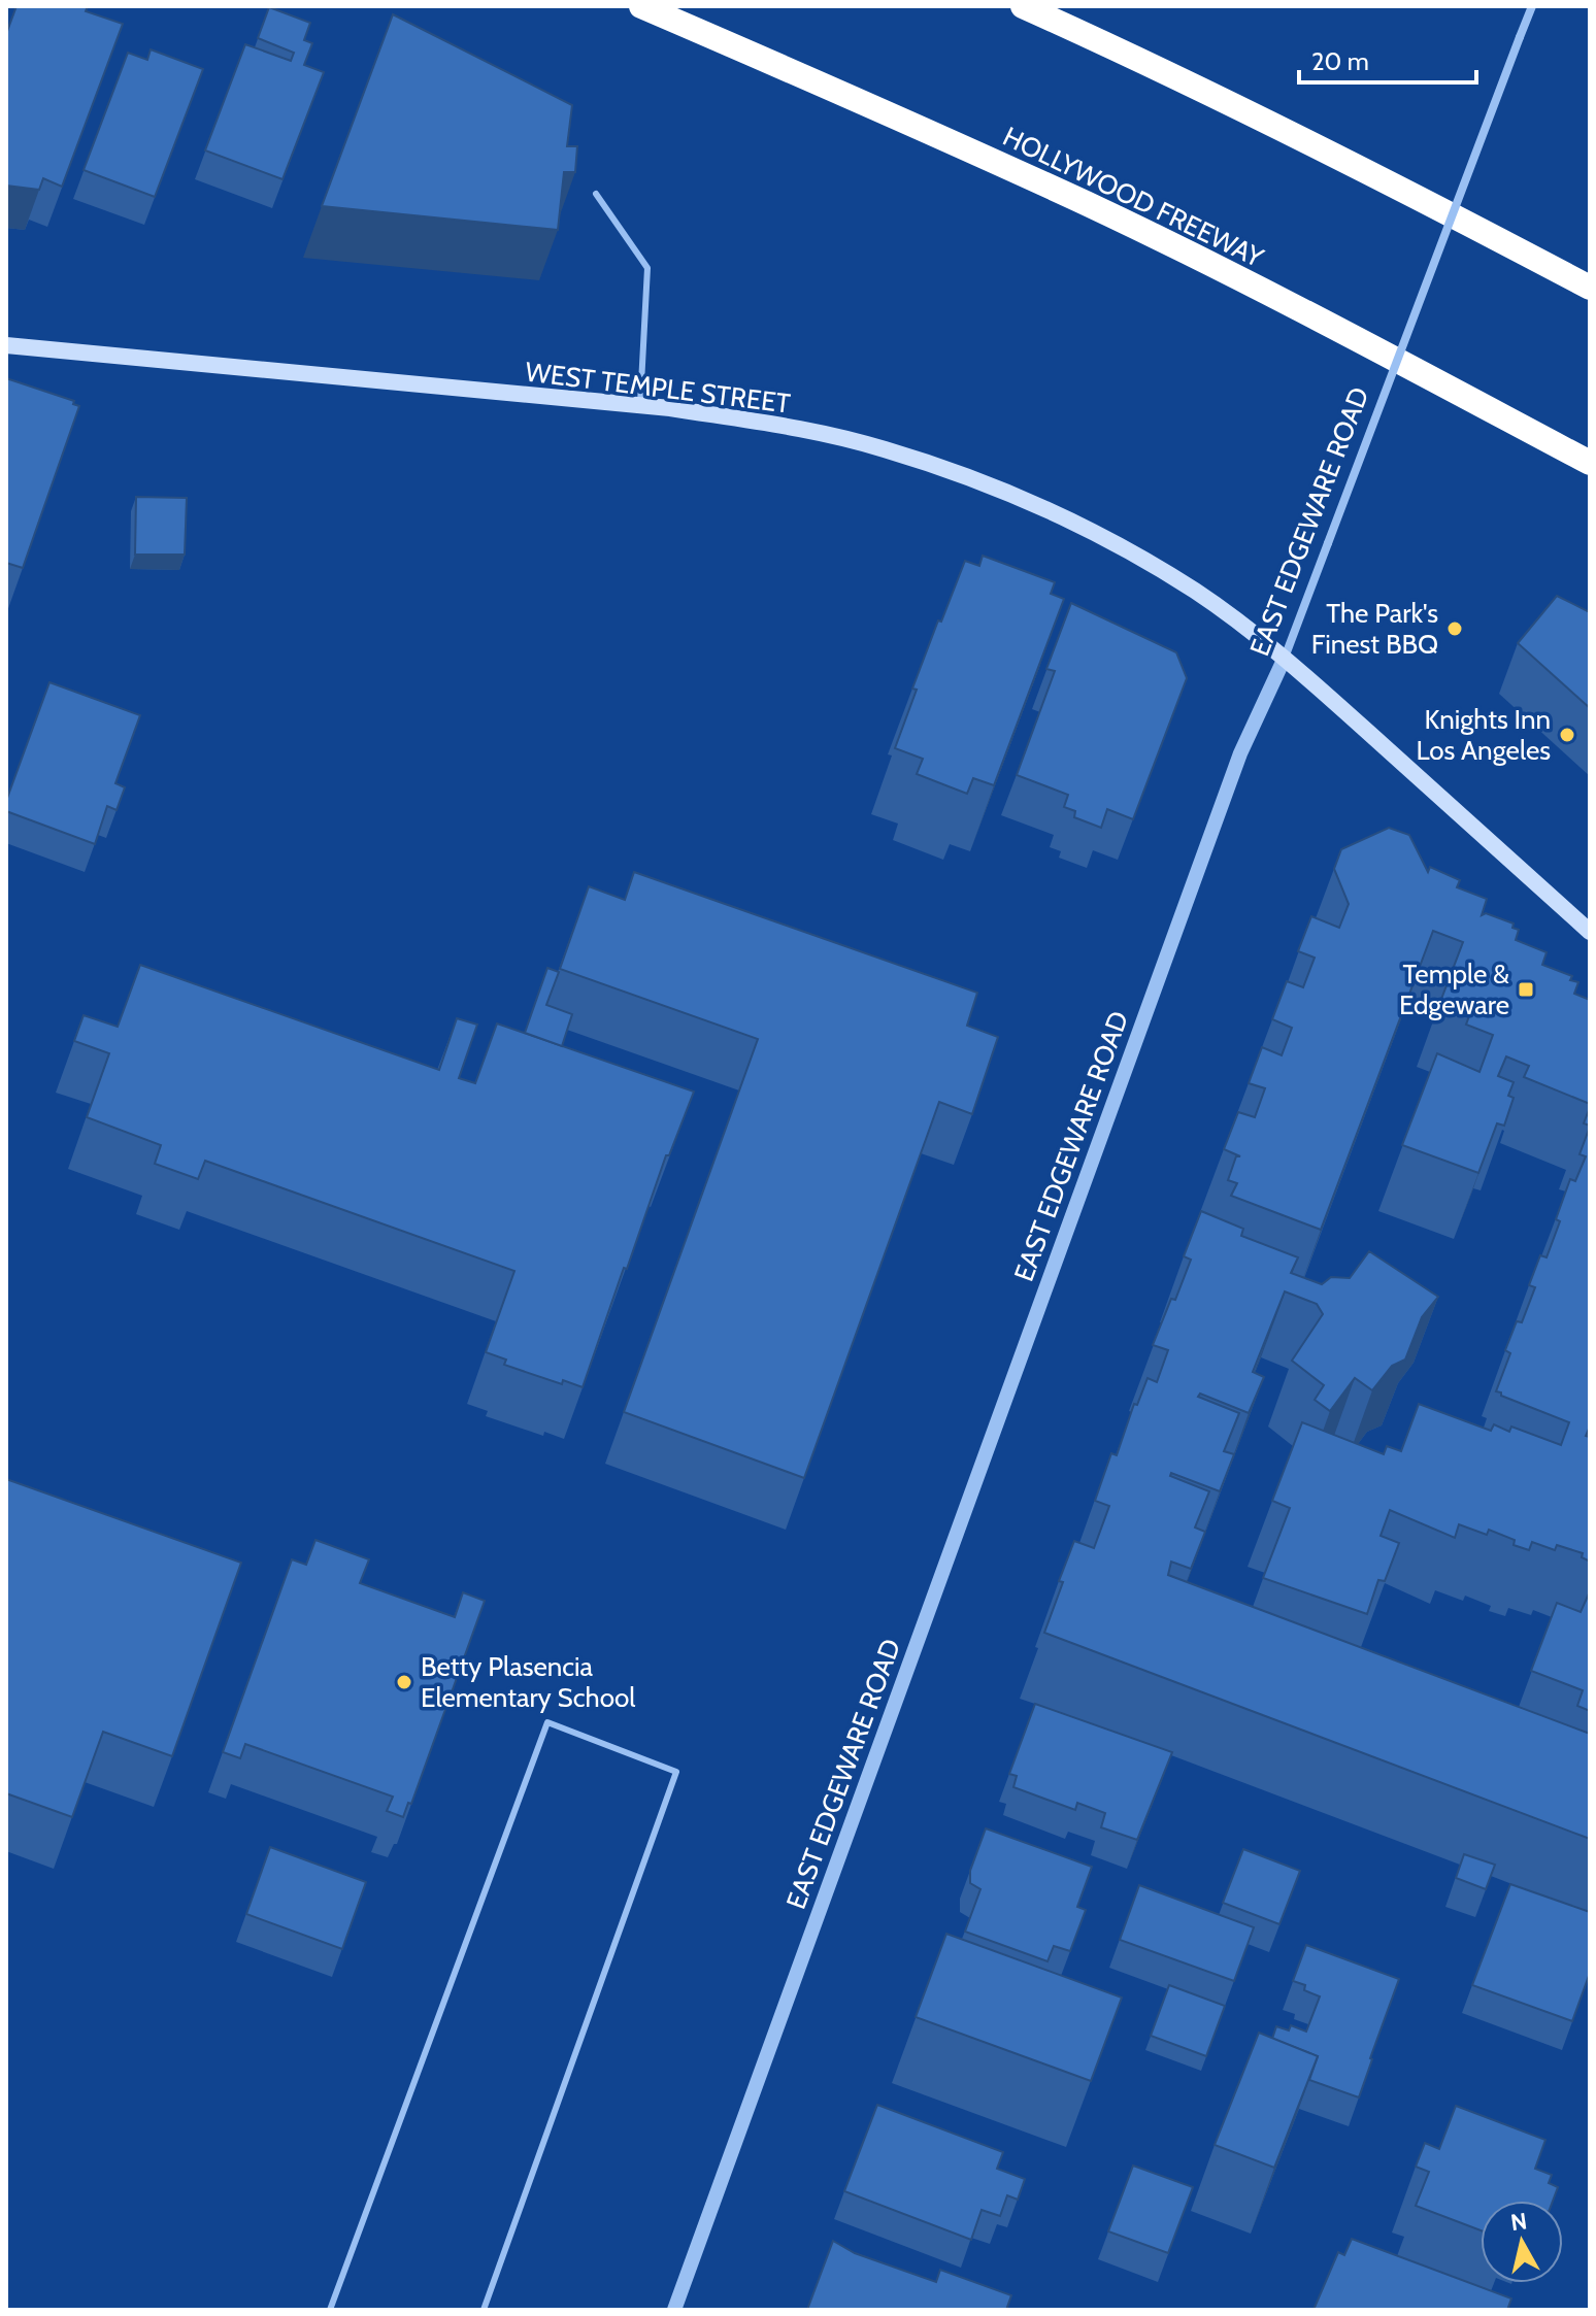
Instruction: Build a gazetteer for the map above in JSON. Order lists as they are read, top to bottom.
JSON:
{
  "streets": {
    "highway": ["HOLLYWOOD FREEWAY"],
    "main road": ["WEST TEMPLE STREET"],
    "street": ["EAST EDGEWARE ROAD"]
  },
  "crossings": [
    ["WEST TEMPLE STREET", "EAST EDGEWARE ROAD"]
  ],
  "places": {
    "other": ["The Park's Finest BBQ", "Knights Inn Los Angeles", "Betty Plasencia Elementary School"],
    "transit": ["Temple & Edgeware"]
  },
  "scale_bar": "20 m",
  "north": "top"
}
